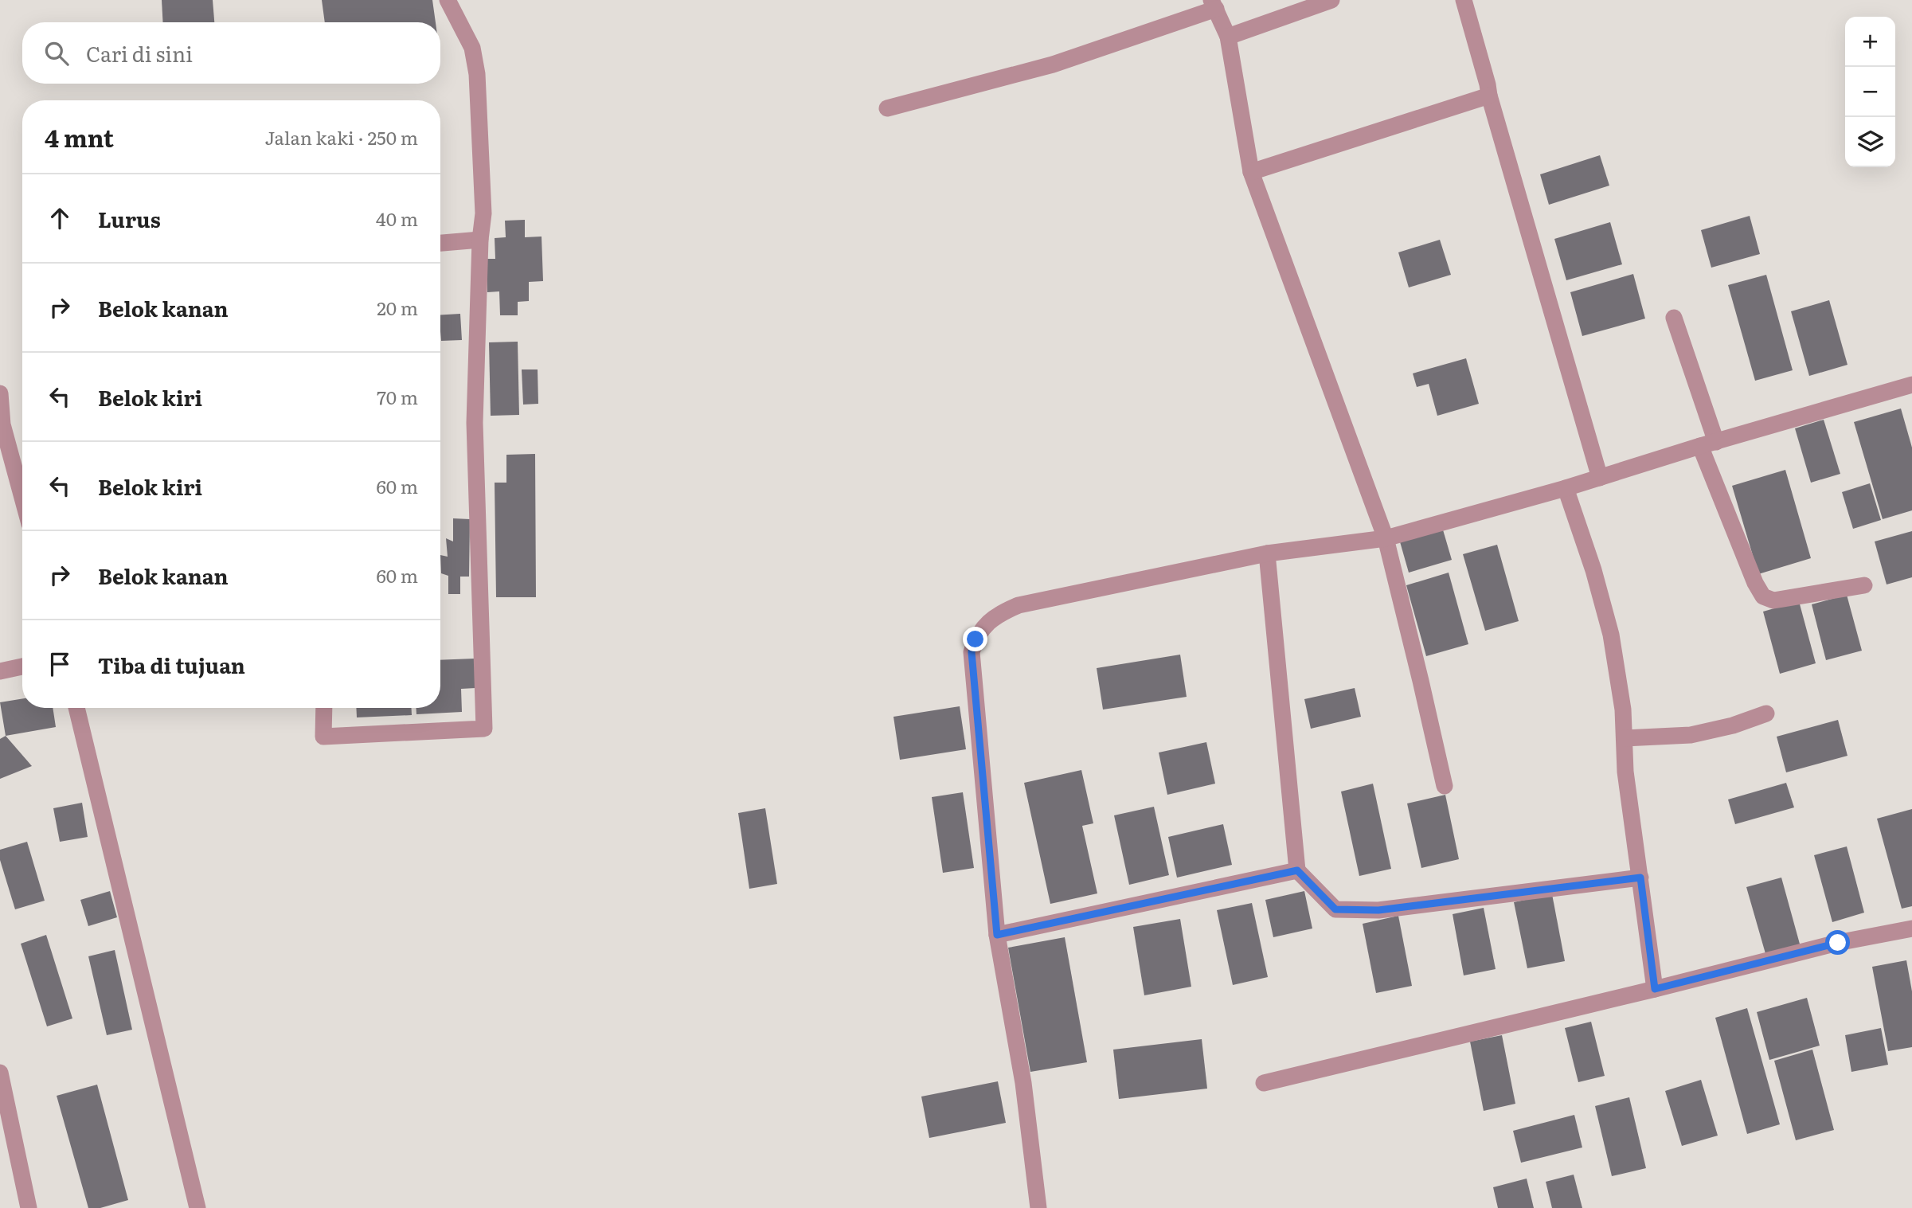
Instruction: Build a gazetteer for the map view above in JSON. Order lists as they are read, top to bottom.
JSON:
{
  "page": {
    "map_buttons": ["+", "−"],
    "search": "Cari di sini",
    "heading": ["4 mnt", "Jalan kaki · 250 m"],
    "list": [
      ["Lurus", "40 m"],
      ["Belok kanan", "20 m"],
      ["Belok kiri", "70 m"],
      ["Belok kiri", "60 m"],
      ["Belok kanan", "60 m"],
      "Tiba di tujuan"
    ]
  }
}
